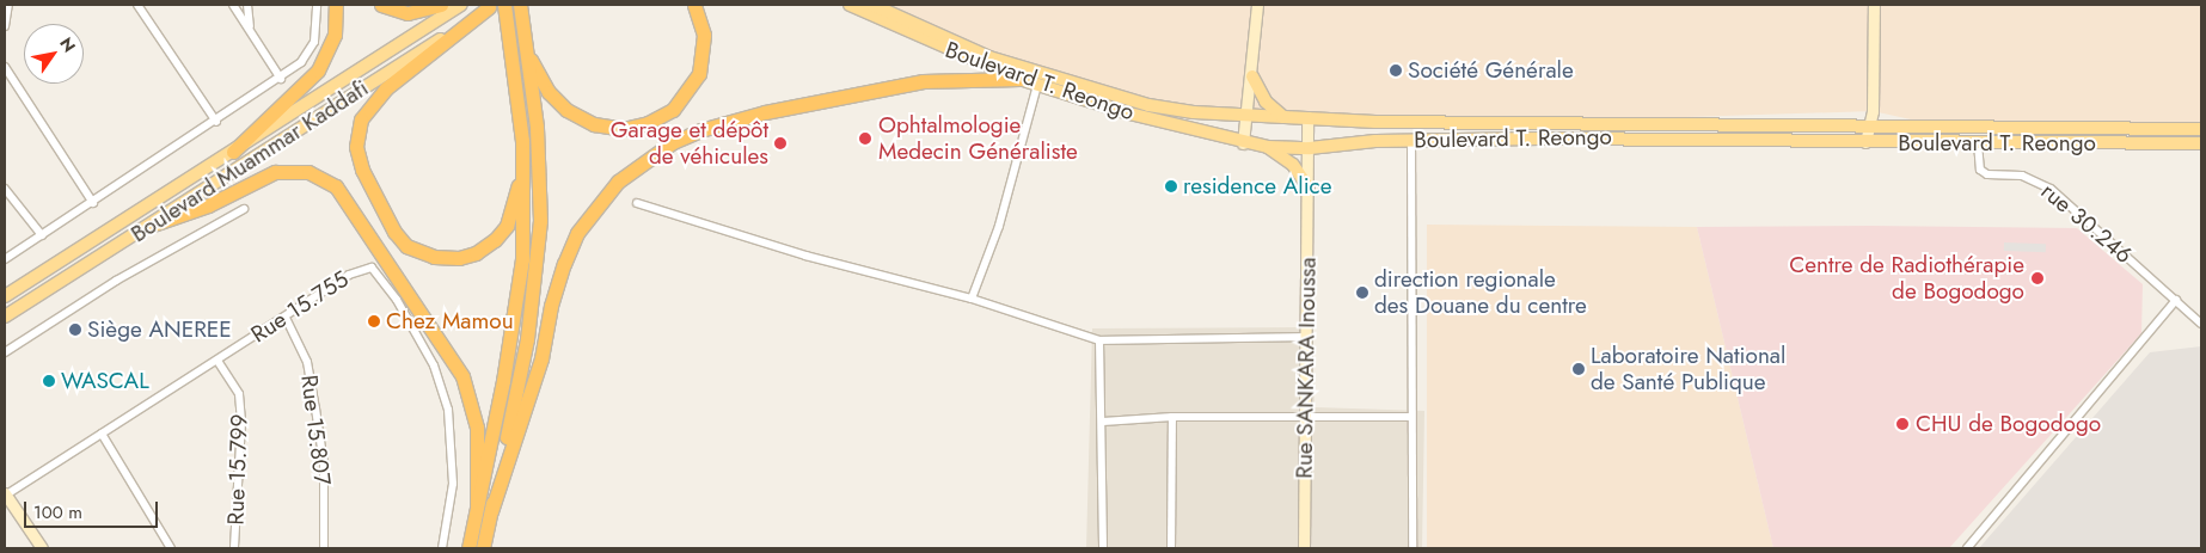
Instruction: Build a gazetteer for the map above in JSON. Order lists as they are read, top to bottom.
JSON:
{
  "streets": {
    "main road": ["Boulevard T. Reongo", "Boulevard Muammar Kaddafi"],
    "street": [
      "rue 30.246",
      "Rue 15.755",
      "Rue SANKARA Inoussa",
      "Rue 15.807",
      "Rue 15.799"
    ]
  },
  "crossings": [
    ["Boulevard T. Reongo", "rue 30.246"],
    ["Boulevard T. Reongo", "Rue SANKARA Inoussa"],
    ["Rue 15.755", "Rue 15.807"],
    ["Rue 15.755", "Rue 15.799"]
  ],
  "places": [
    "Société Générale",
    "Ophtalmologie Medecin Généraliste",
    "Garage et dépôt de véhicules",
    "residence Alice",
    "Centre de Radiothérapie de Bogodogo",
    "direction regionale des Douane du centre",
    "Chez Mamou",
    "Siège ANEREE",
    "Laboratoire National de Santé Publique",
    "WASCAL",
    "CHU de Bogodogo"
  ],
  "scale_bar": "100 m",
  "north": "top right"
}
